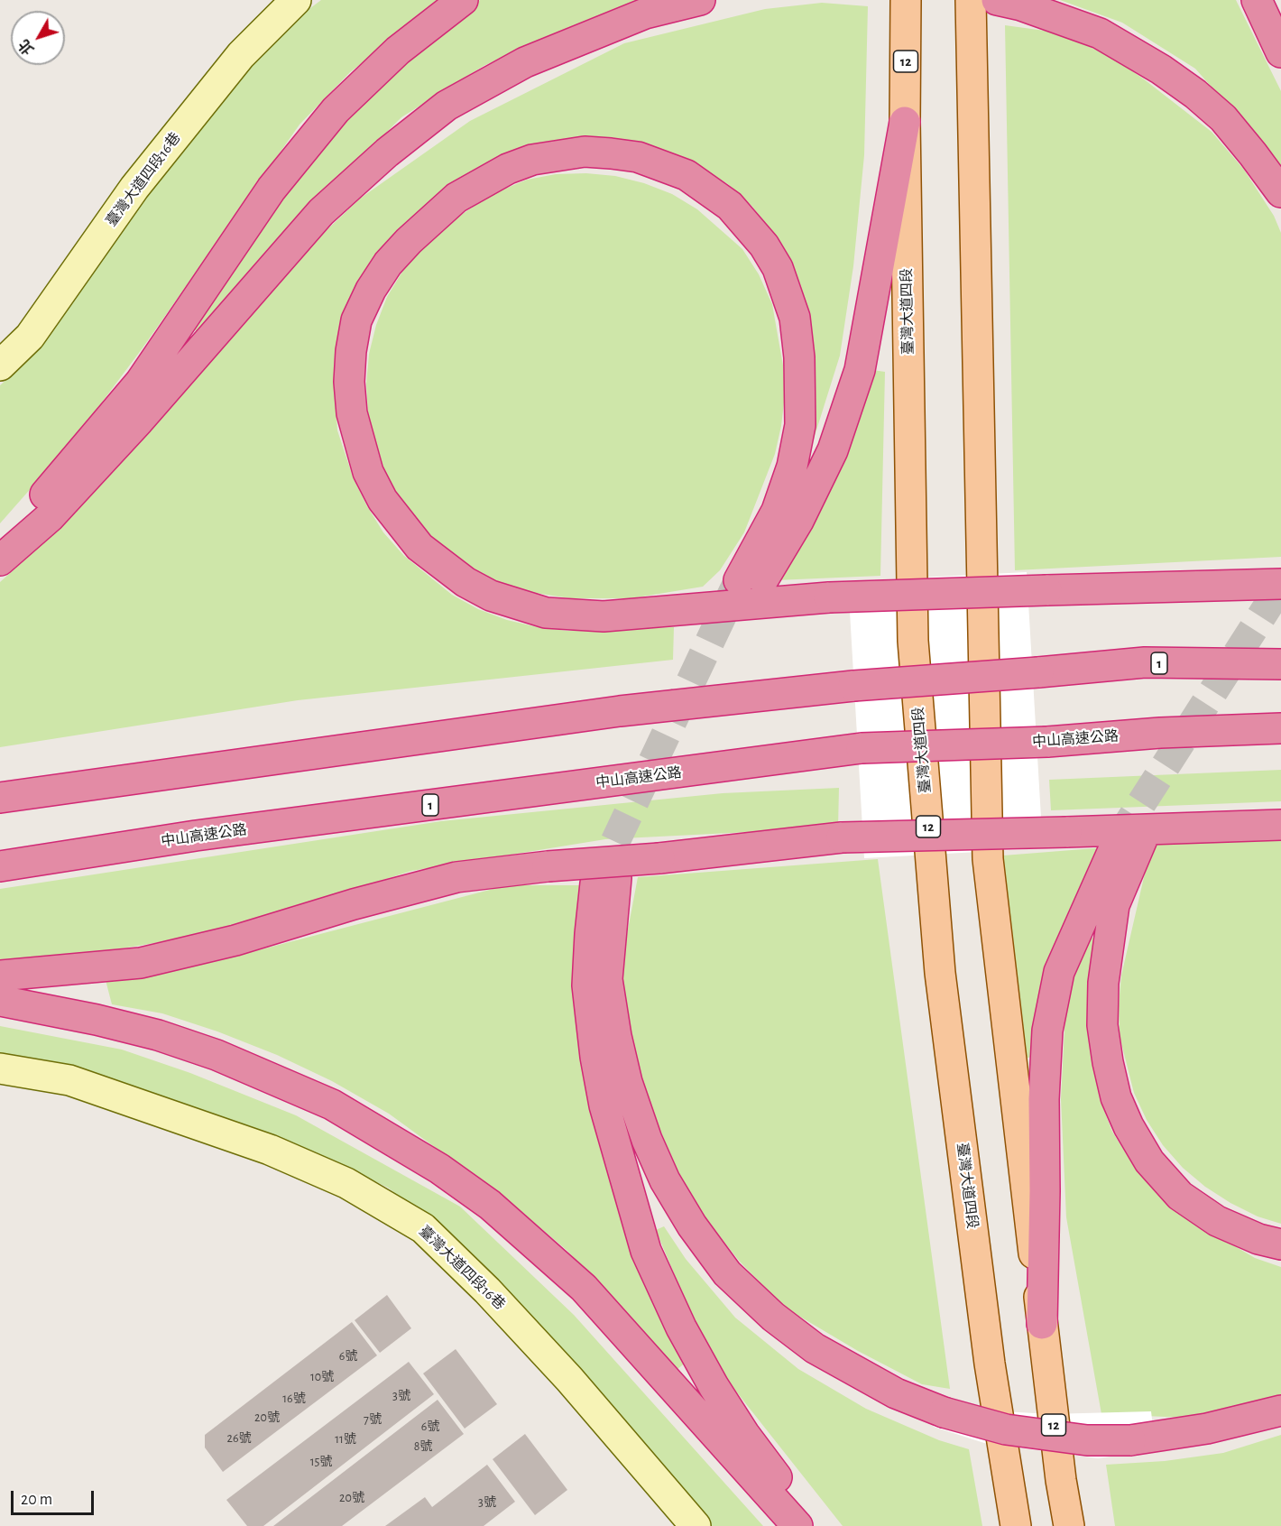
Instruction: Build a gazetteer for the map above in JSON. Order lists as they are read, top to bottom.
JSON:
{
  "streets": {
    "highway": ["1", "中山高速公路"],
    "main road": ["12", "臺灣大道四段"],
    "street": ["臺灣大道四段16巷"]
  },
  "house_numbers": [
    "6號",
    "10號",
    "3號",
    "16號",
    "20號",
    "7號",
    "6號",
    "26號",
    "11號",
    "8號",
    "15號",
    "20號",
    "3號"
  ],
  "scale_bar": "20 m",
  "north": "bottom left"
}
